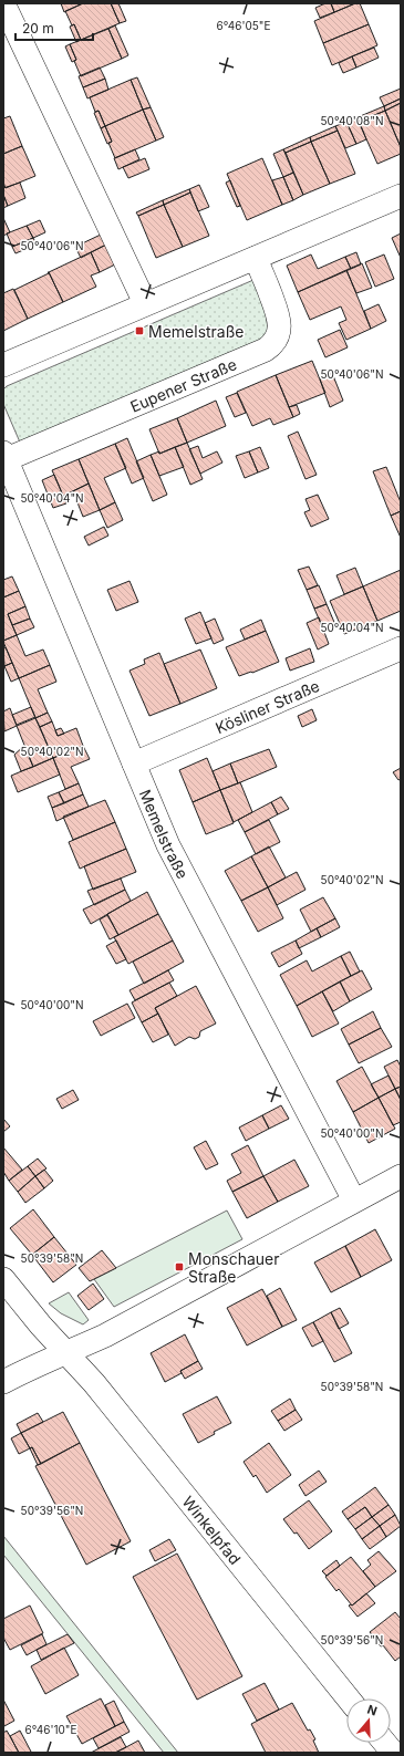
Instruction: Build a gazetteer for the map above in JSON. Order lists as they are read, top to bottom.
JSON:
{
  "streets": {
    "street": [
      "Eupener Straße",
      "Kösliner Straße",
      "Memelstraße",
      "Winkelpfad"
    ]
  },
  "crossings": [
    ["Eupener Straße", "Memelstraße"],
    ["Kösliner Straße", "Memelstraße"]
  ],
  "places": {
    "transit": ["Memelstraße", "Monschauer Straße"]
  },
  "scale_bar": "20 m",
  "north": "top",
  "coordinates": [
    "6°46'05\"E",
    "50°40'08\"N",
    "50°40'06\"N",
    "50°40'04\"N",
    "50°40'02\"N",
    "50°40'00\"N",
    "50°39'58\"N",
    "50°39'56\"N",
    "6°46'10\"E"
  ]
}
